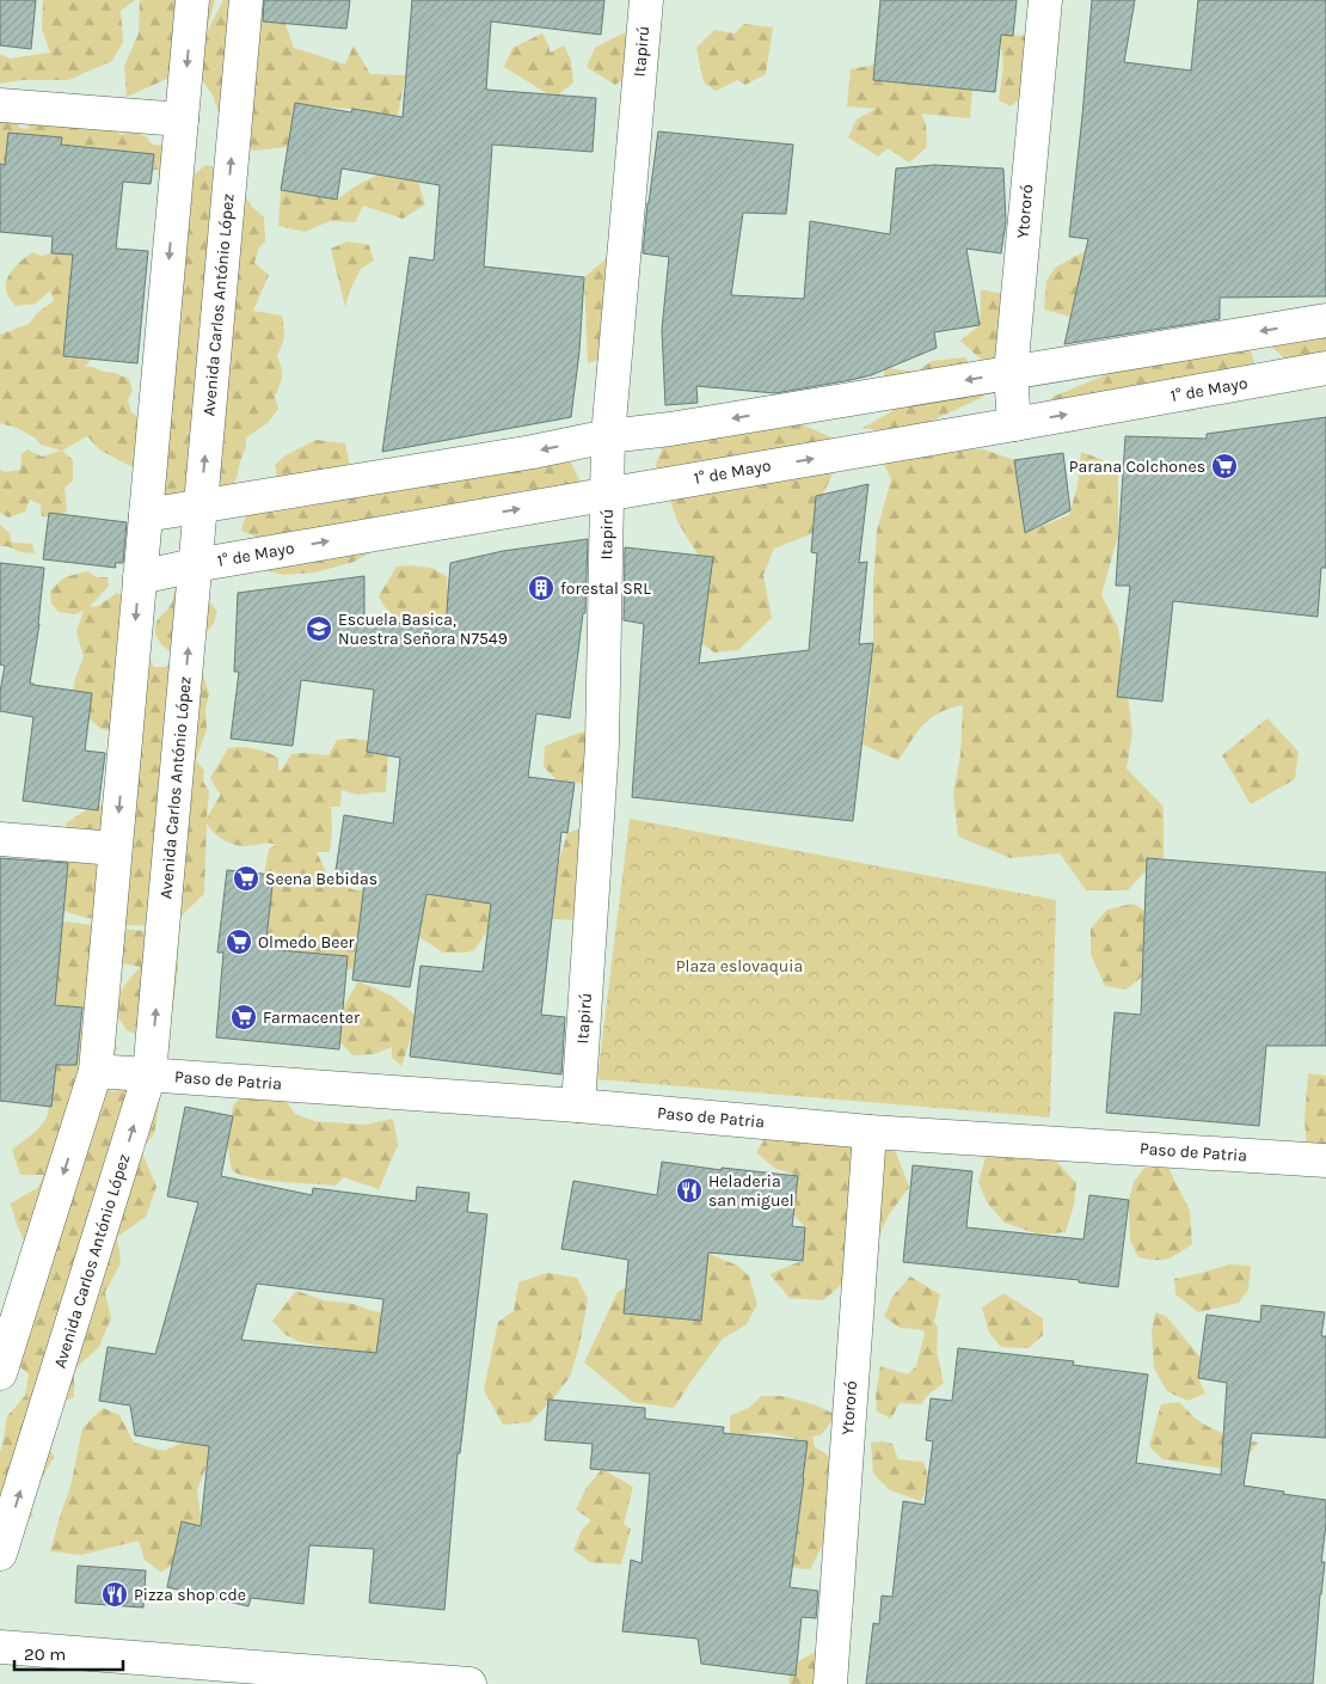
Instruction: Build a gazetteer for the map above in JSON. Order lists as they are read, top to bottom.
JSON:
{
  "streets": {
    "street": [
      "Itapirú",
      "Ytororó",
      "Avenida Carlos António López",
      "1° de Mayo",
      "Paso de Patria"
    ]
  },
  "crossings": [
    ["Itapirú", "1° de Mayo"],
    ["Itapirú", "Paso de Patria"],
    ["Ytororó", "1° de Mayo"],
    ["Ytororó", "Paso de Patria"],
    ["Avenida Carlos António López", "1° de Mayo"],
    ["Avenida Carlos António López", "Paso de Patria"]
  ],
  "parks": ["Plaza eslovaquia"],
  "places": {
    "supermarket": [
      "Parana Colchones",
      "Seena Bebidas",
      "Olmedo Beer",
      "Farmacenter"
    ],
    "building": ["forestal SRL"],
    "school or university": ["Escuela Basica, Nuestra Señora N7549"],
    "restaurant": ["Heladeria san miguel", "Pizza shop cde"]
  },
  "scale_bar": "20 m"
}
